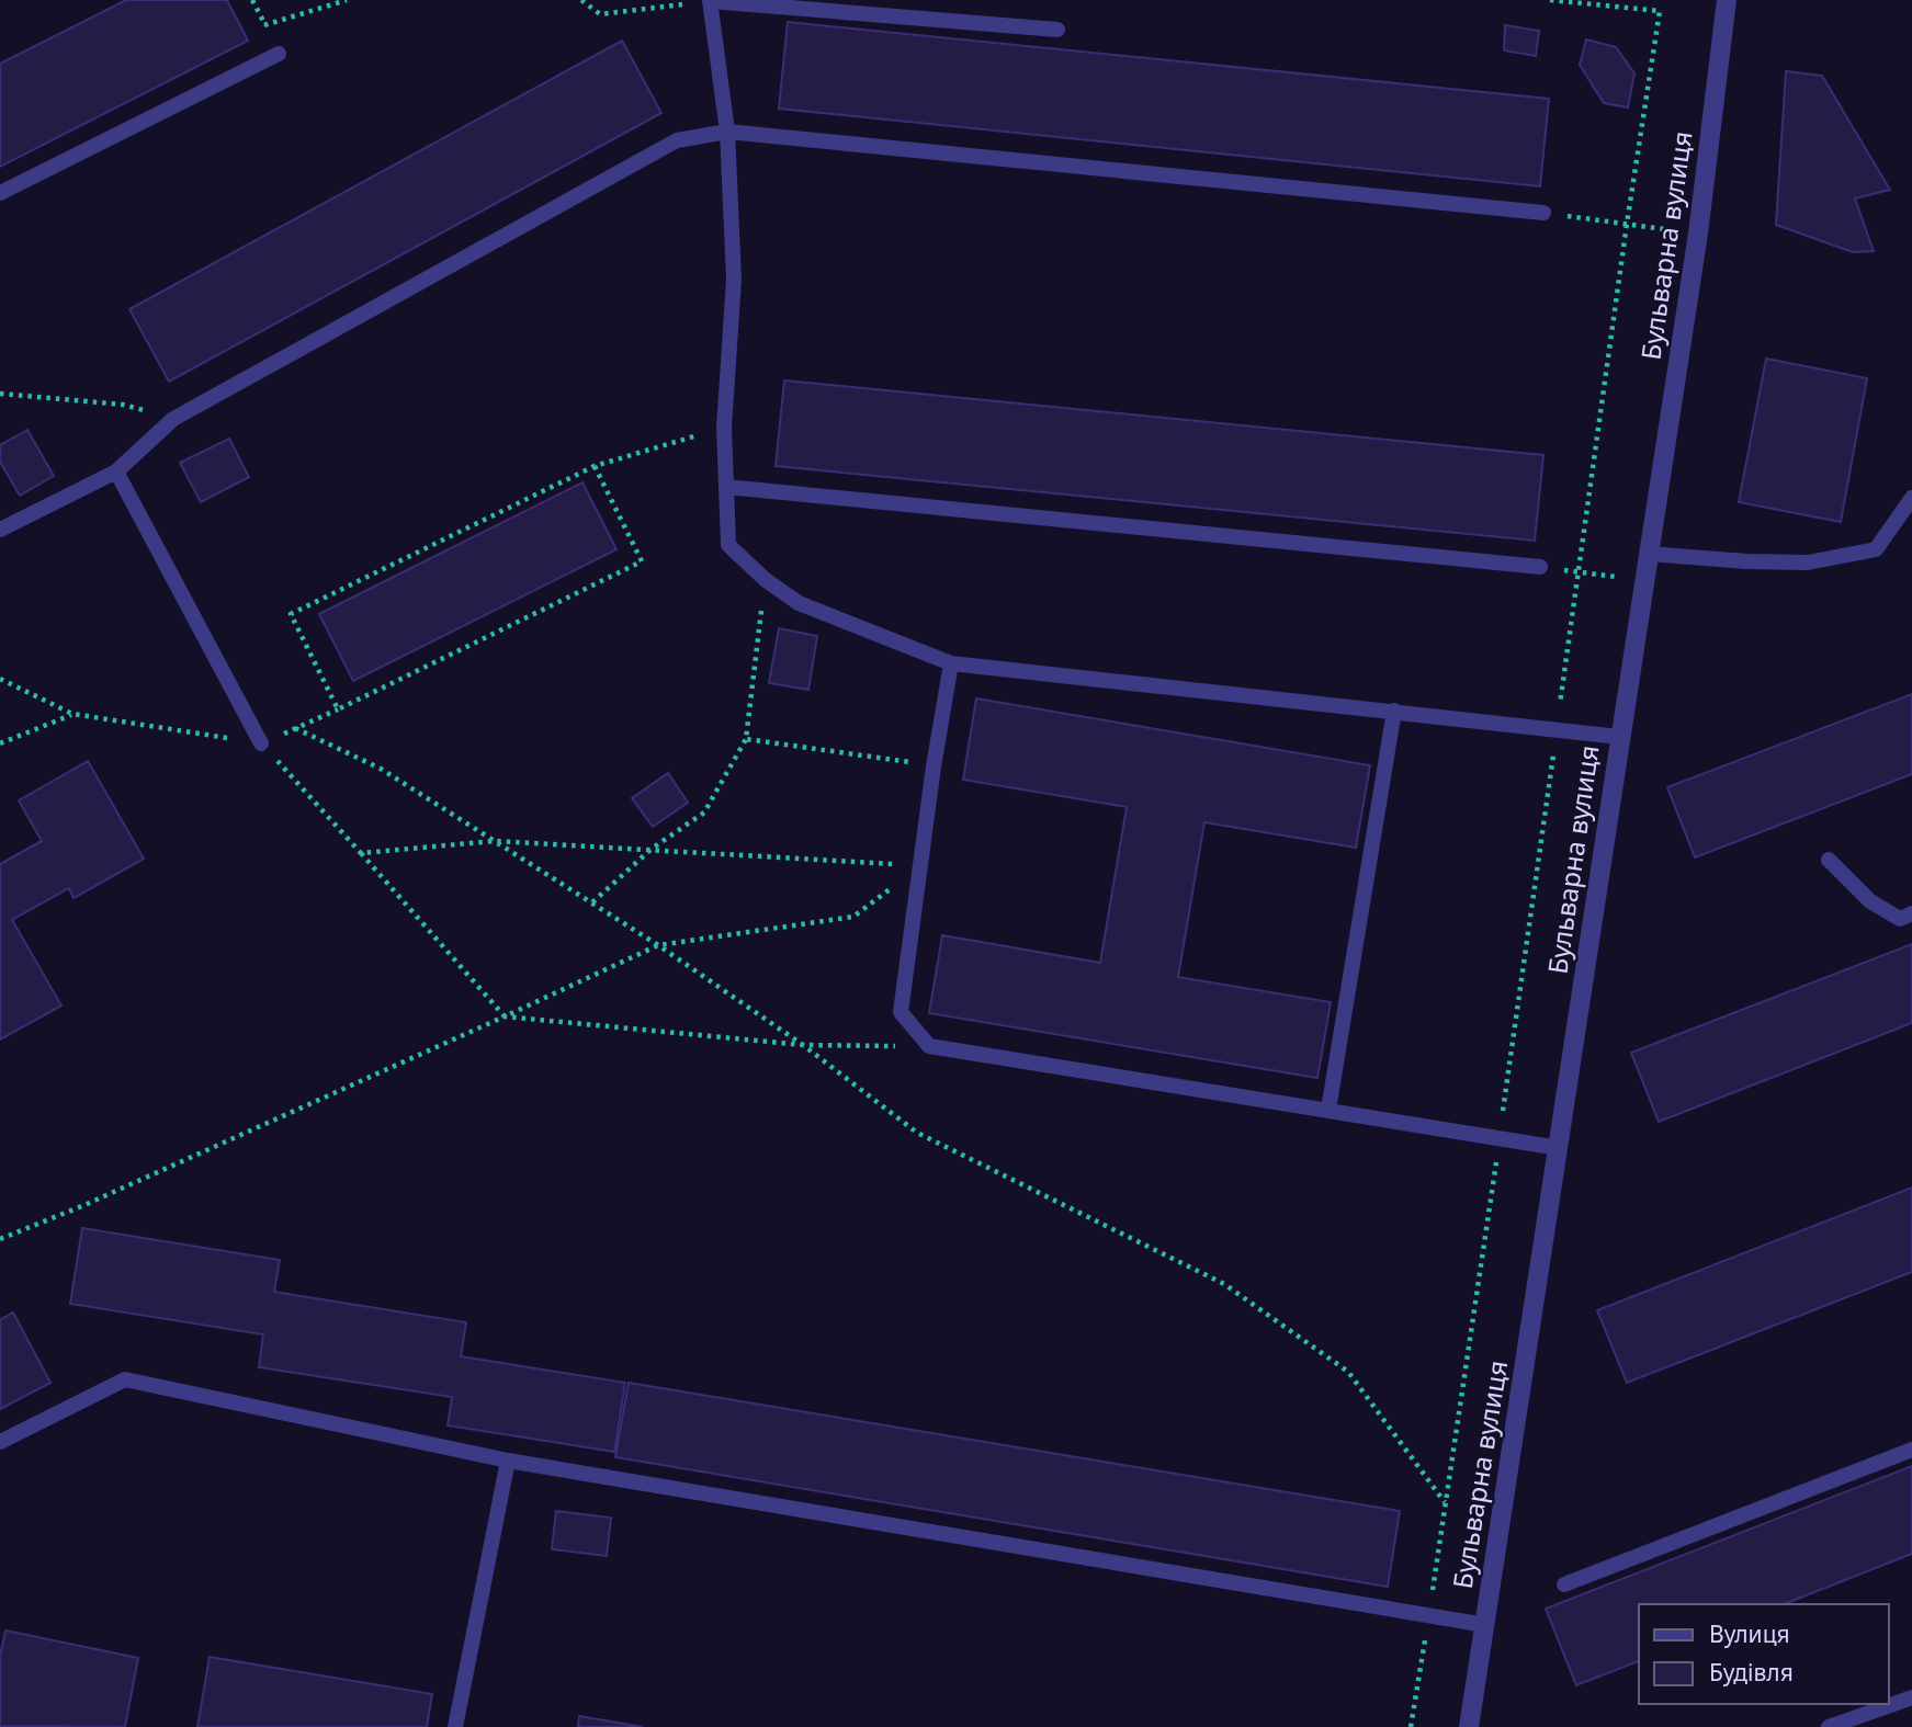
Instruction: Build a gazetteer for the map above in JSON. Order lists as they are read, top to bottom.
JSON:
{
  "streets": {
    "street": ["Бульварна вулиця"]
  },
  "legend": ["Вулиця", "Будівля"]
}
